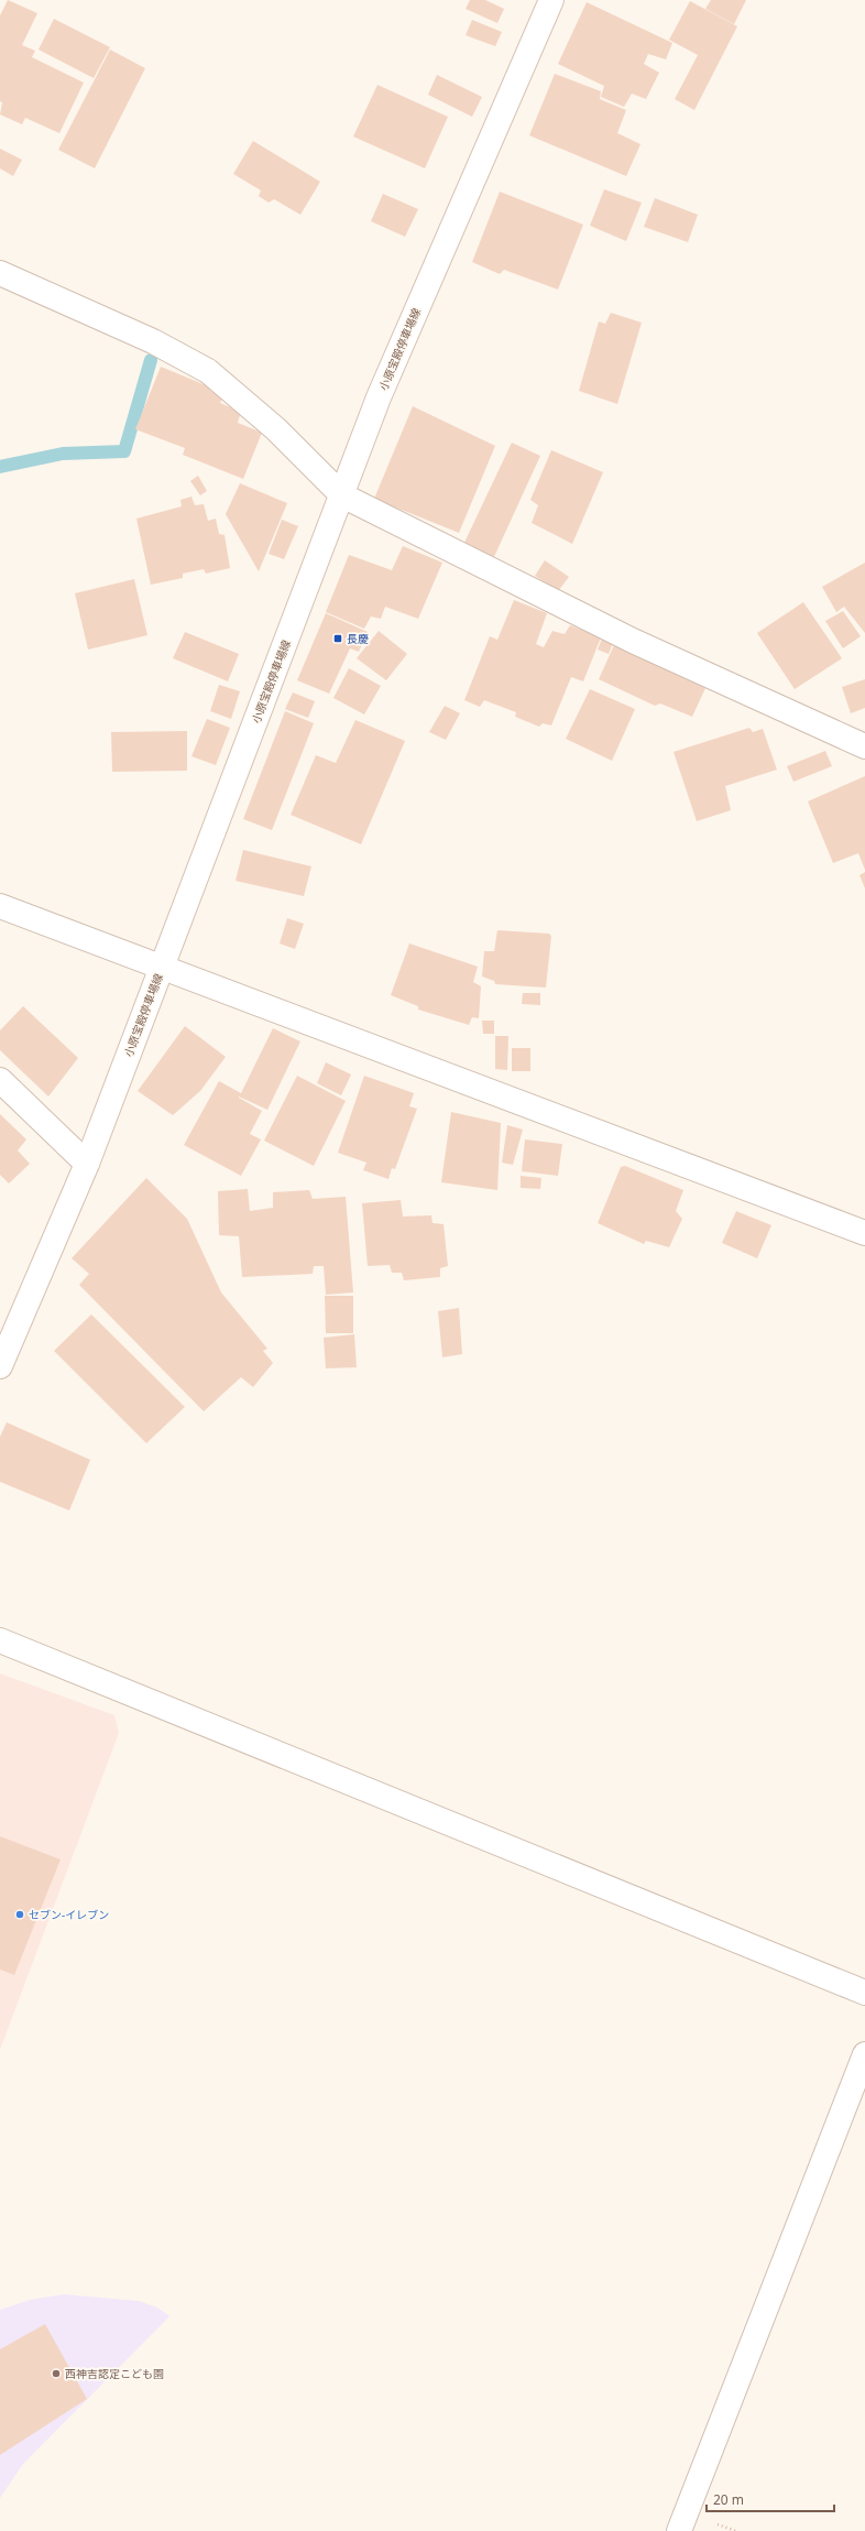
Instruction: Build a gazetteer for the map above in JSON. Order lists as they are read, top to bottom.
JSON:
{
  "streets": {
    "street": ["小原宝殿停車場線"]
  },
  "places": {
    "transit": ["長慶"],
    "other": ["セブン-イレブン", "西神吉認定こども園"]
  },
  "scale_bar": "20 m"
}
